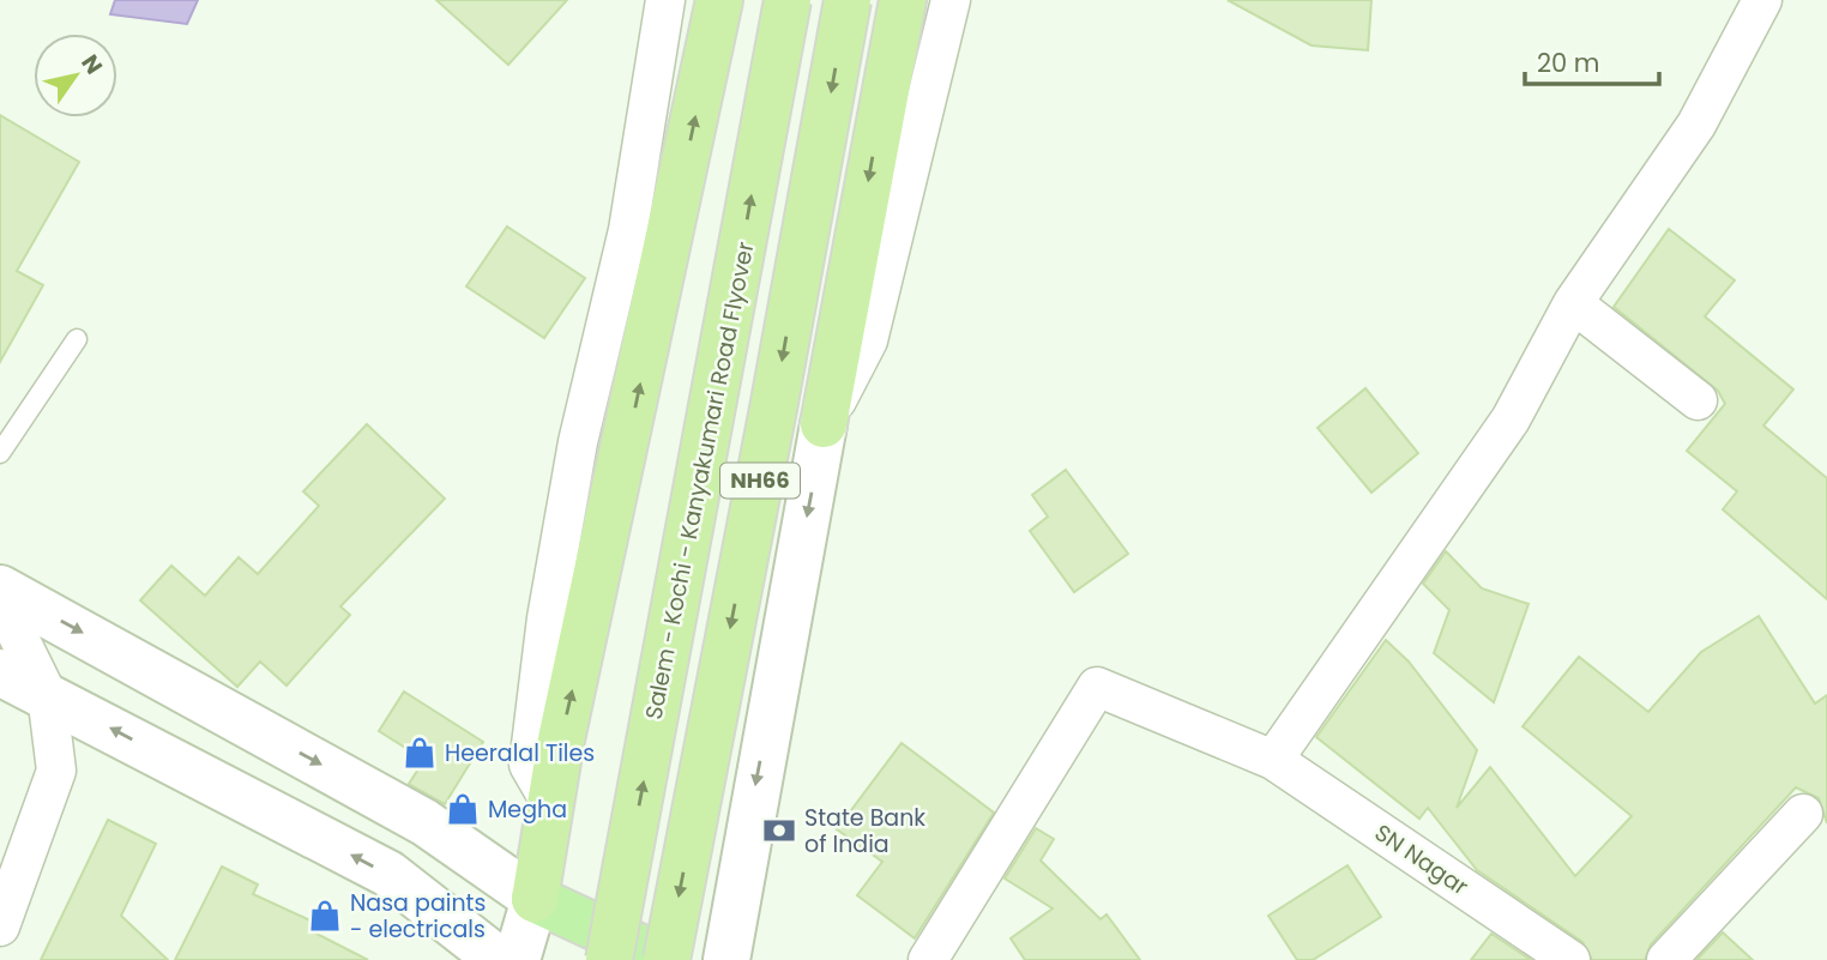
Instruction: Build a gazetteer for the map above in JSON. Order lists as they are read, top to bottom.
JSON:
{
  "streets": {
    "highway": ["Salem - Kochi - Kanyakumari Road Flyover", "NH66"],
    "street": ["SN Nagar"]
  },
  "places": {
    "shop": ["Heeralal Tiles", "Megha", "Nasa paints - electricals"],
    "bank": ["State Bank of India"]
  },
  "scale_bar": "20 m",
  "north": "top right"
}
